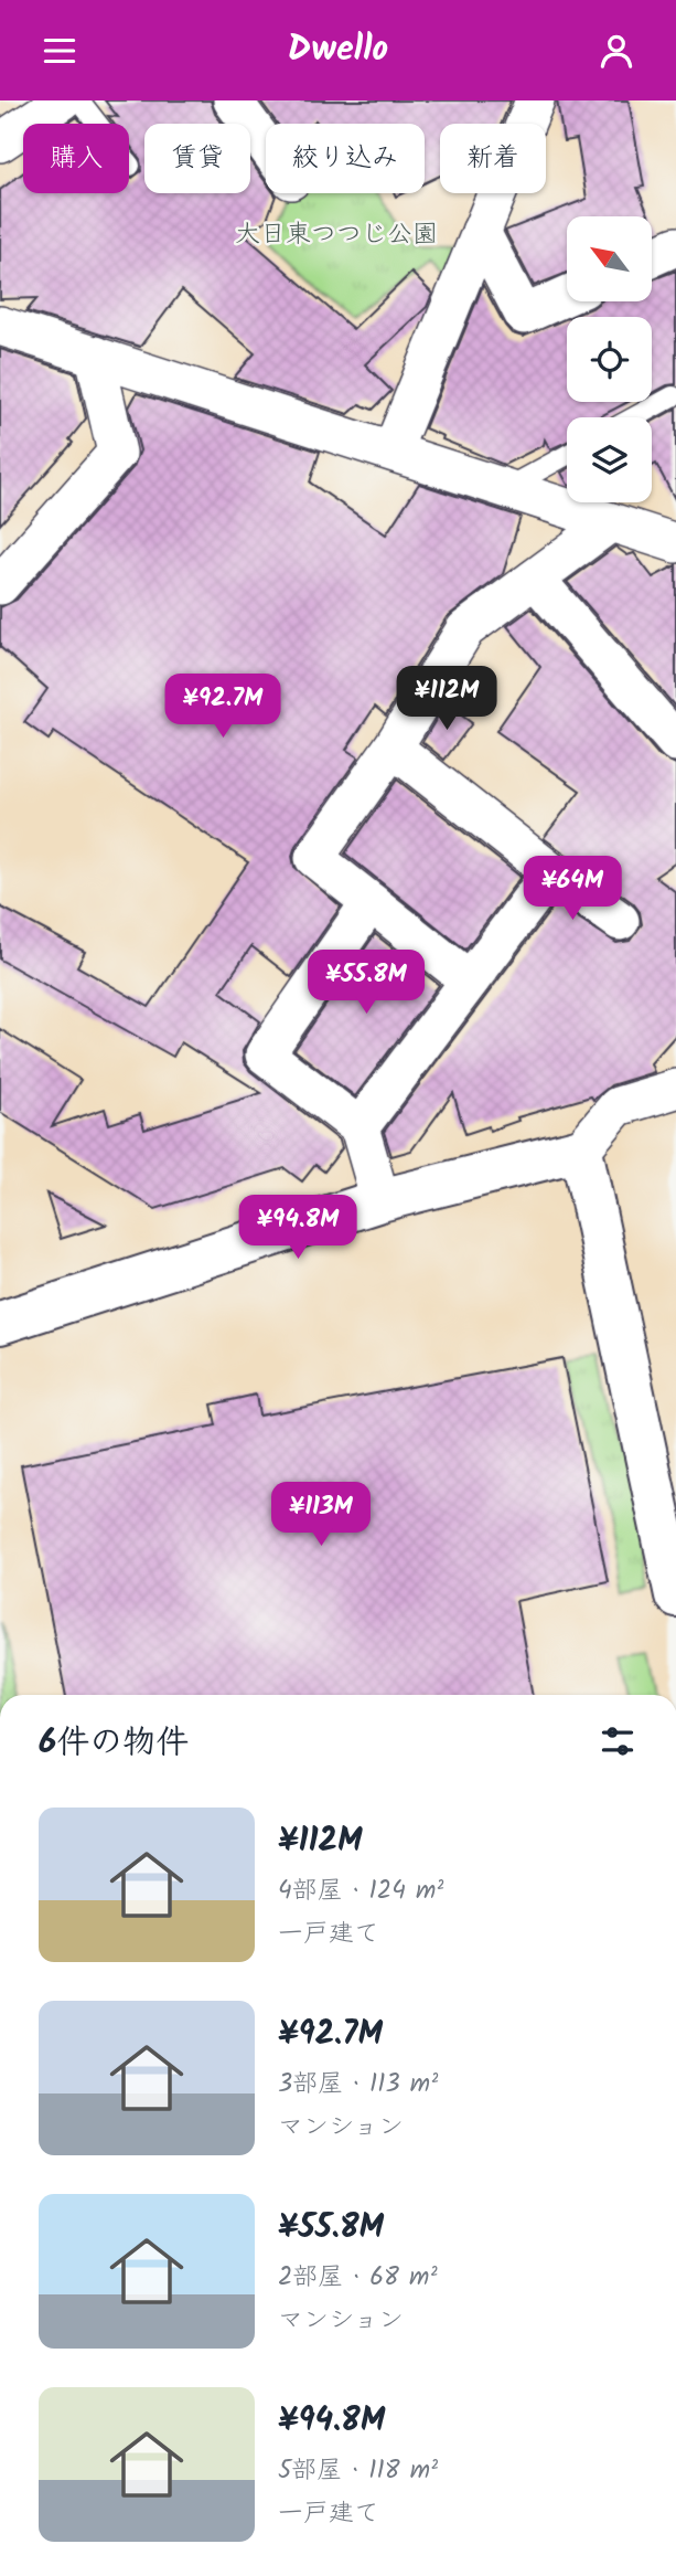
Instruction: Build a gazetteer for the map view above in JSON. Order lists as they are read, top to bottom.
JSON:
{
  "parks": ["大日東つつじ公園"],
  "north": "top left",
  "page": {
    "header": "Dwello",
    "chip": [
      "購入",
      "賃貸",
      "絞り込み",
      "新着"
    ],
    "price": [
      "¥112M",
      "¥92.7M",
      "¥64M",
      "¥55.8M",
      "¥94.8M",
      "¥113M"
    ],
    "heading": "6件の物件",
    "list": [
      {
        "name": "¥112M",
        "note": "4部屋 · 124 m² · 一戸建て"
      },
      {
        "name": "¥92.7M",
        "note": "3部屋 · 113 m² · マンション"
      },
      {
        "name": "¥55.8M",
        "note": "2部屋 · 68 m² · マンション"
      },
      {
        "name": "¥94.8M",
        "note": "5部屋 · 118 m² · 一戸建て"
      }
    ]
  }
}
